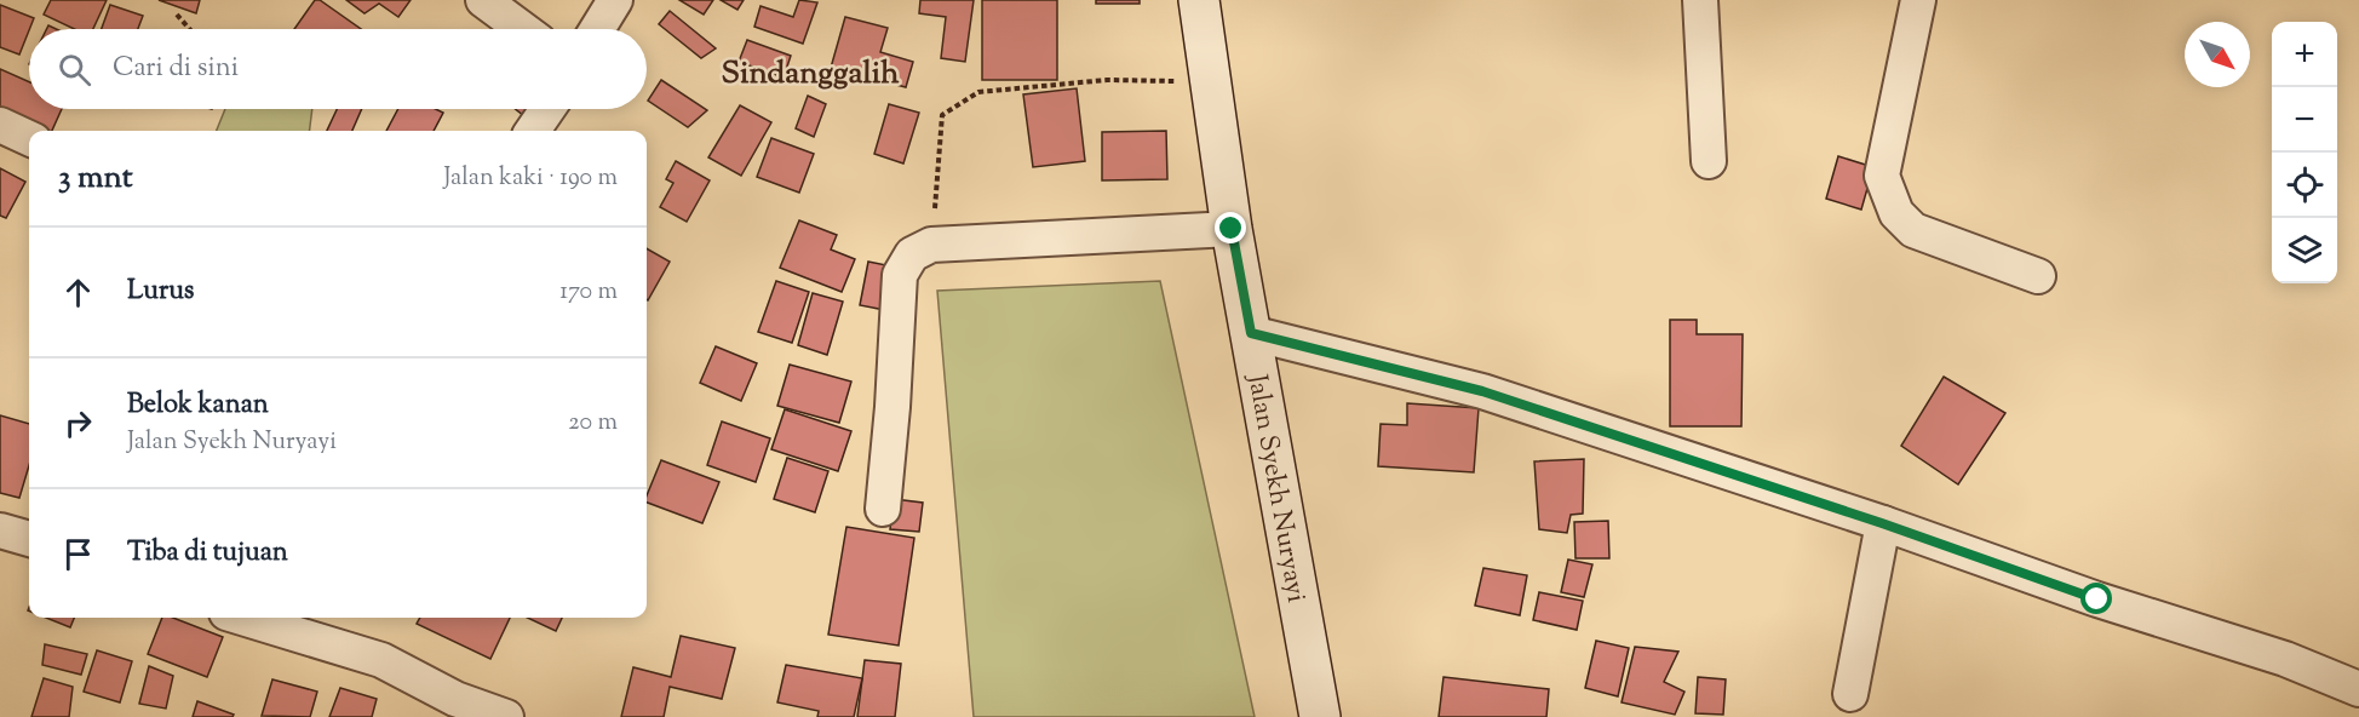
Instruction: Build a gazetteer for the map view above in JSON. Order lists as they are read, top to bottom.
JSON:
{
  "streets": {
    "main road": ["Jalan Syekh Nuryayi"]
  },
  "districts": ["Sindanggalih"],
  "north": "bottom right",
  "page": {
    "map_buttons": ["+", "−"],
    "search": "Cari di sini",
    "heading": ["3 mnt", "Jalan kaki · 190 m"],
    "list": [
      ["Lurus", "170 m"],
      ["Belok kanan", "Jalan Syekh Nuryayi", "20 m"],
      "Tiba di tujuan"
    ]
  }
}
